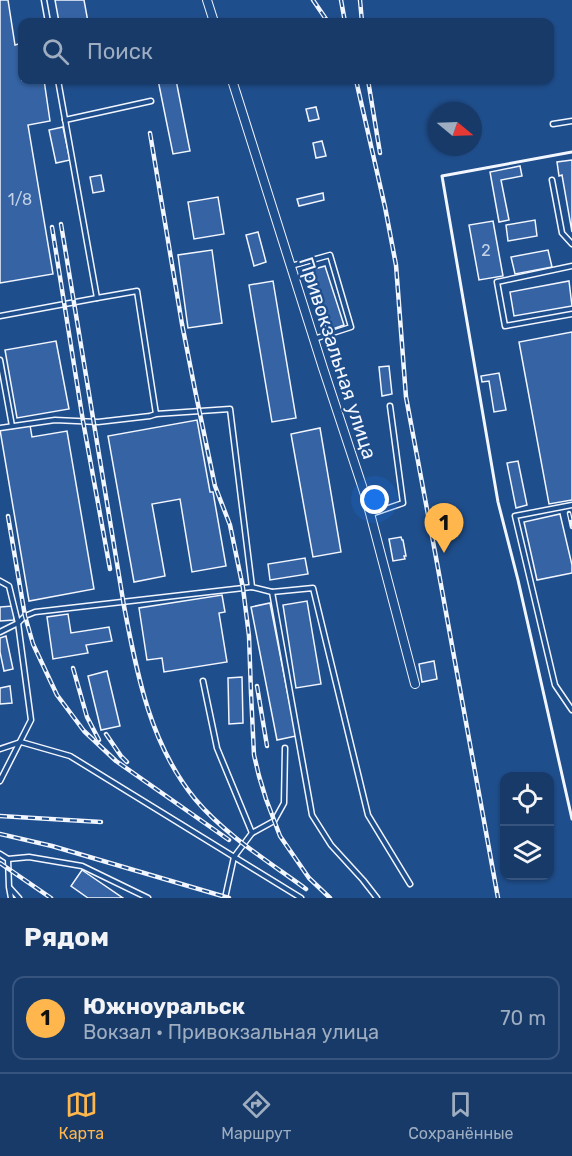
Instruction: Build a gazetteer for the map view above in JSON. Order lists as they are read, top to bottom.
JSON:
{
  "streets": {
    "street": ["Привокзальная улица"]
  },
  "house_numbers": ["1/8", "2"],
  "north": "right",
  "page": {
    "search": "Поиск",
    "pins": "1",
    "heading": "Рядом",
    "list": [
      {
        "mark": "1",
        "name": "Южноуральск",
        "note": "Вокзал · Привокзальная улица",
        "value": "70 m"
      }
    ],
    "nav": ["Карта", "Маршрут", "Сохранённые"]
  }
}
